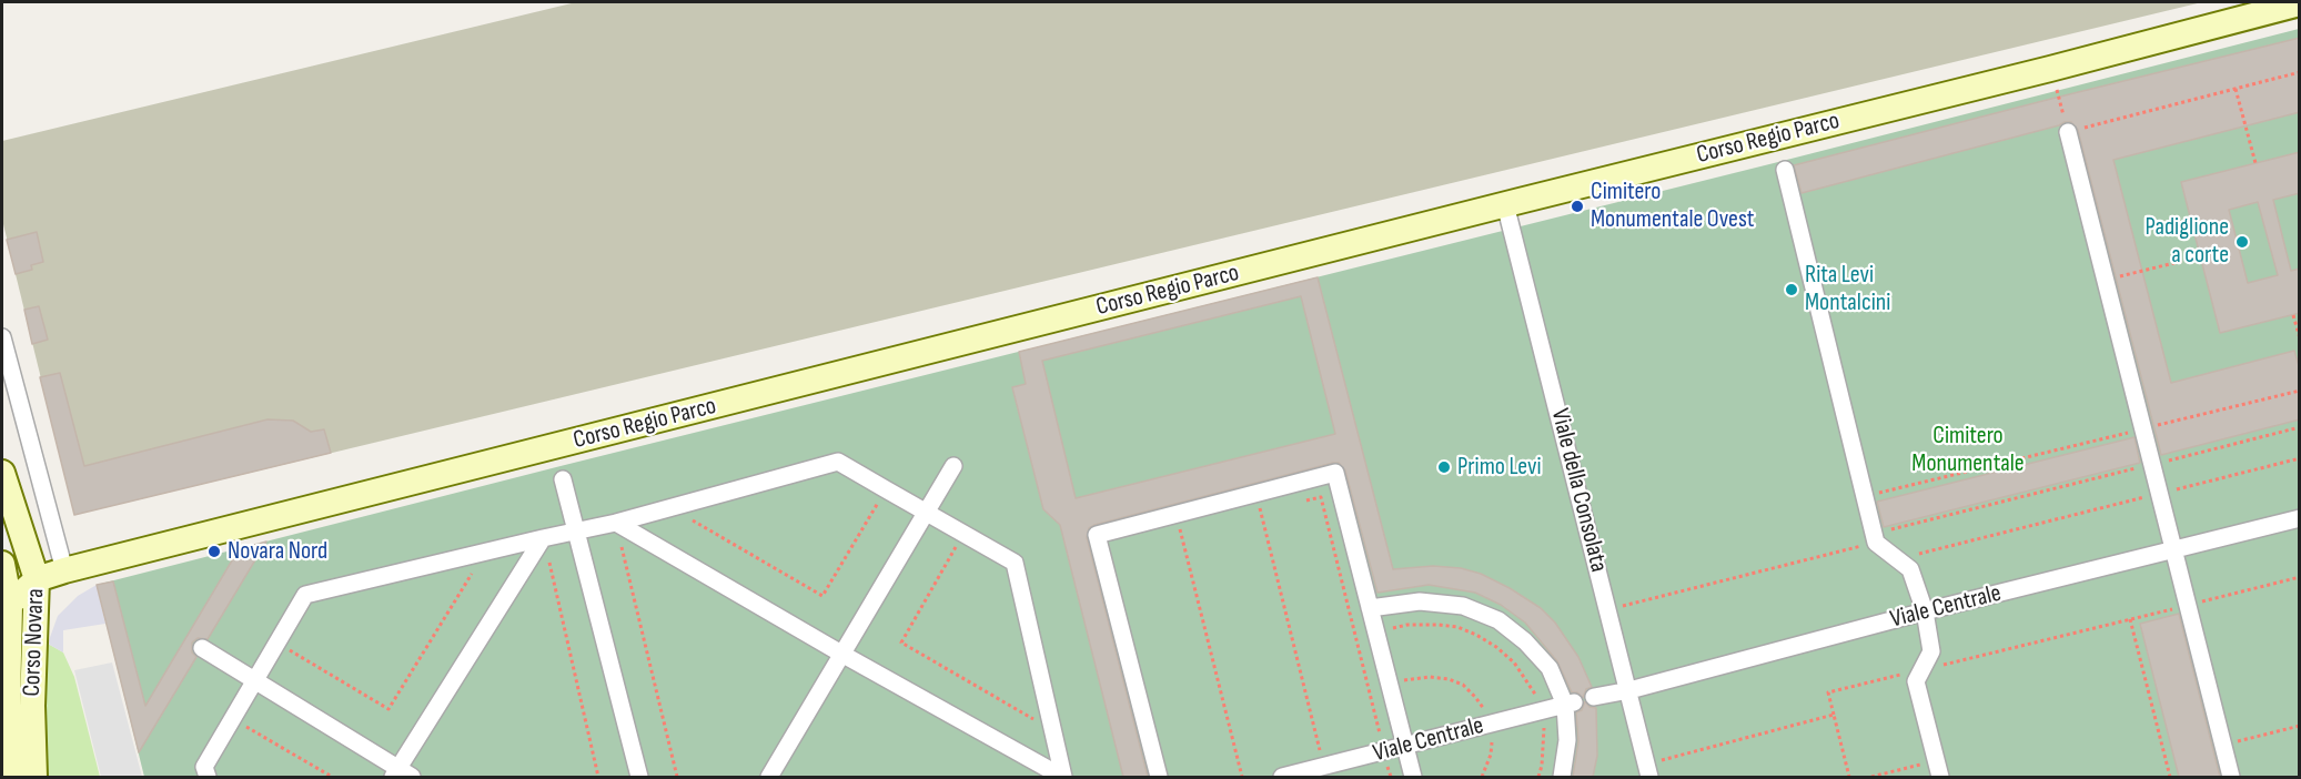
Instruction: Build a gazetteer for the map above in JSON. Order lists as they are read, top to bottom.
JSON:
{
  "streets": {
    "street": [
      "Corso Regio Parco",
      "Viale della Consolata",
      "Viale Centrale",
      "Corso Novara"
    ]
  },
  "crossings": [
    ["Corso Regio Parco", "Viale della Consolata"],
    ["Corso Regio Parco", "Corso Novara"],
    ["Viale della Consolata", "Viale Centrale"]
  ],
  "parks": ["Cimitero Monumentale"],
  "places": [
    "Cimitero Monumentale Ovest",
    "Padiglione a corte",
    "Rita Levi Montalcini",
    "Primo Levi",
    "Novara Nord"
  ]
}
